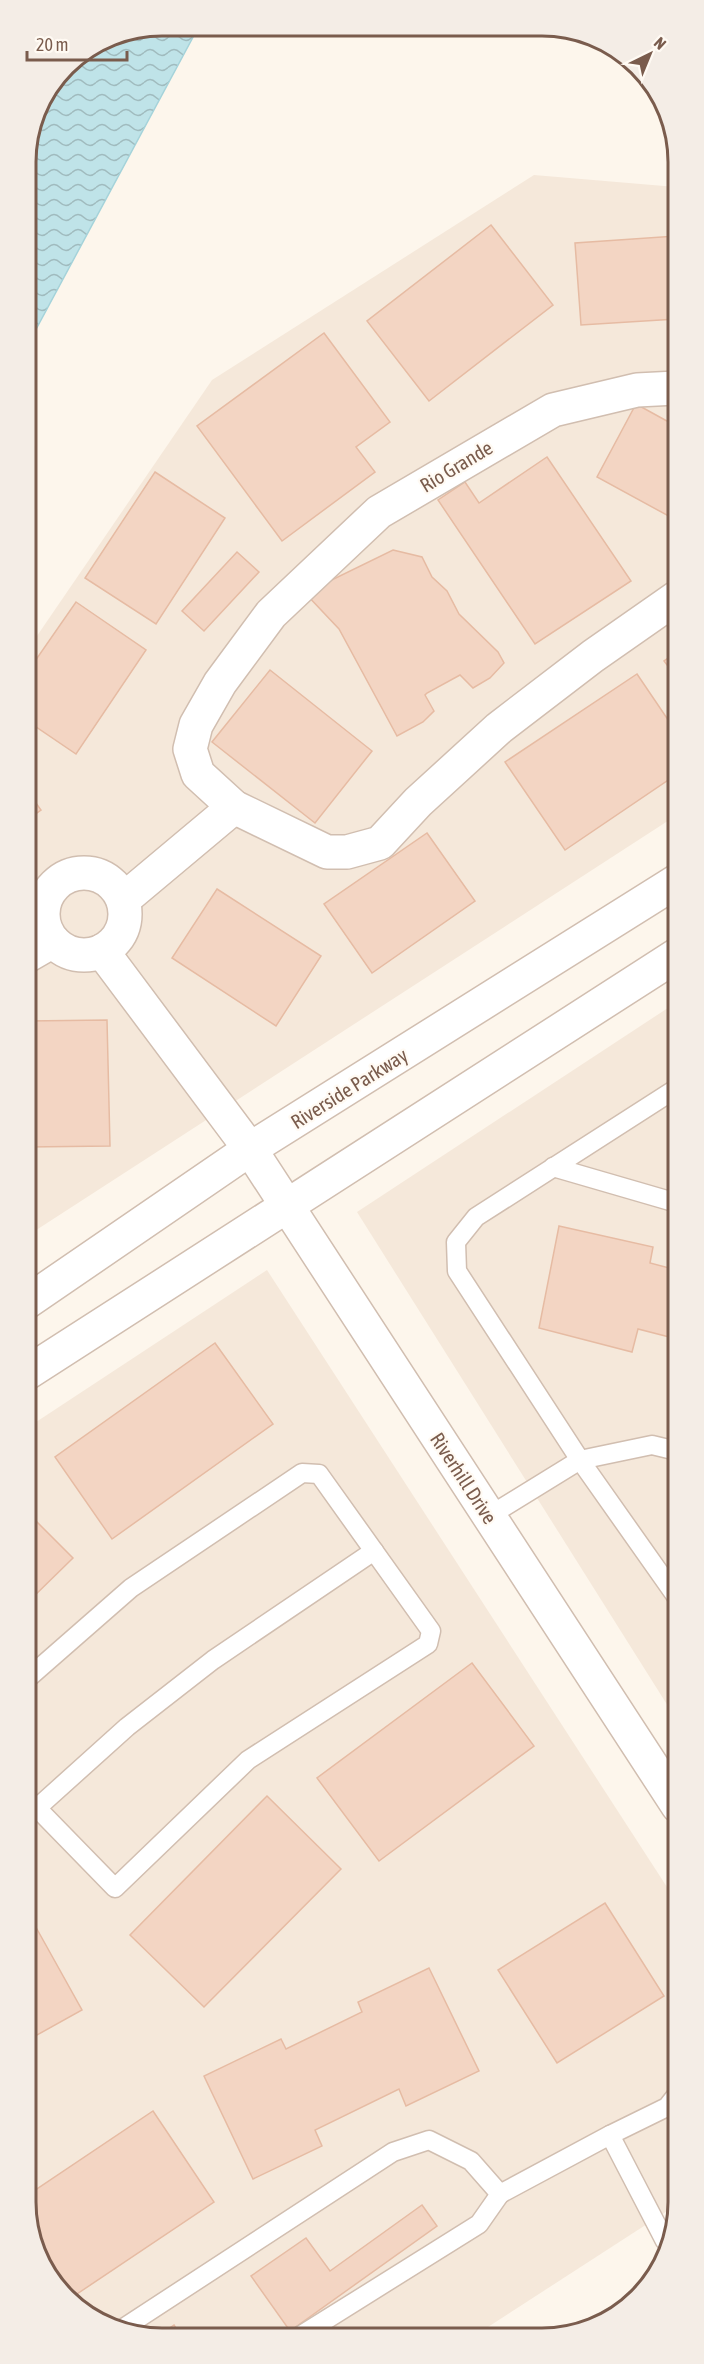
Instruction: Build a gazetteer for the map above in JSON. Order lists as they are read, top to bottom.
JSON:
{
  "streets": {
    "street": ["Rio Grande", "Riverside Parkway", "Riverhill Drive"]
  },
  "crossings": [
    ["Riverside Parkway", "Riverhill Drive"]
  ],
  "scale_bar": "20 m",
  "north": "top right"
}
